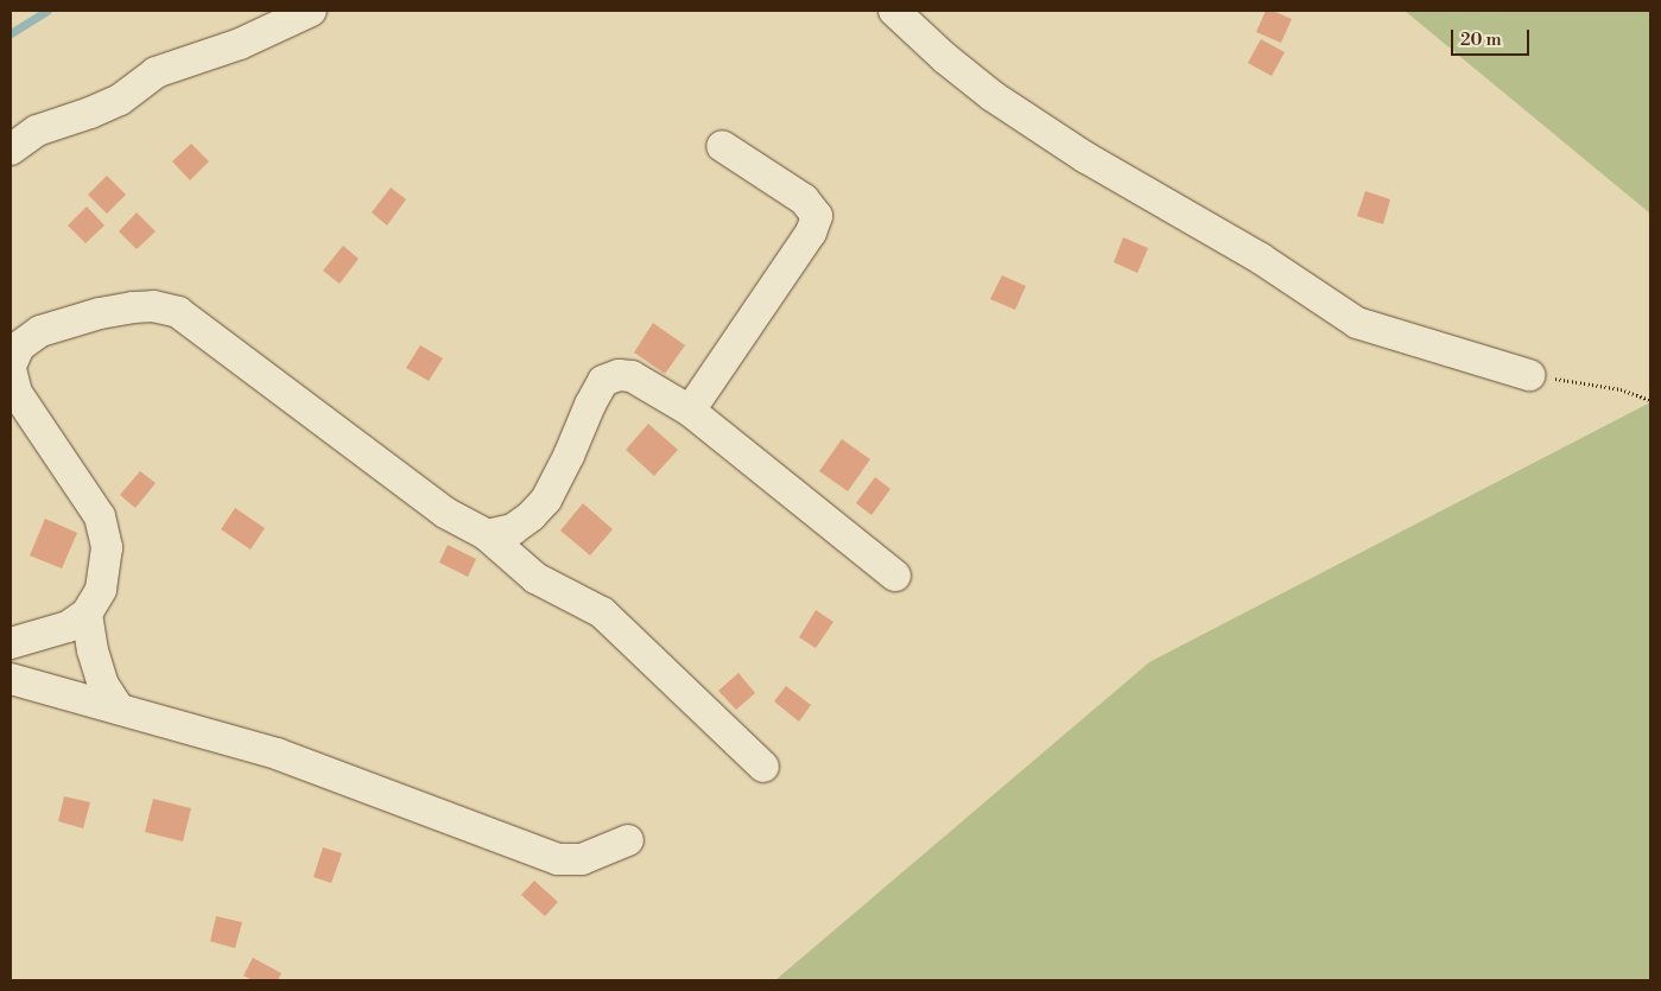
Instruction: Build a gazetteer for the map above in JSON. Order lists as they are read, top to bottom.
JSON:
{
  "scale_bar": "20 m"
}
